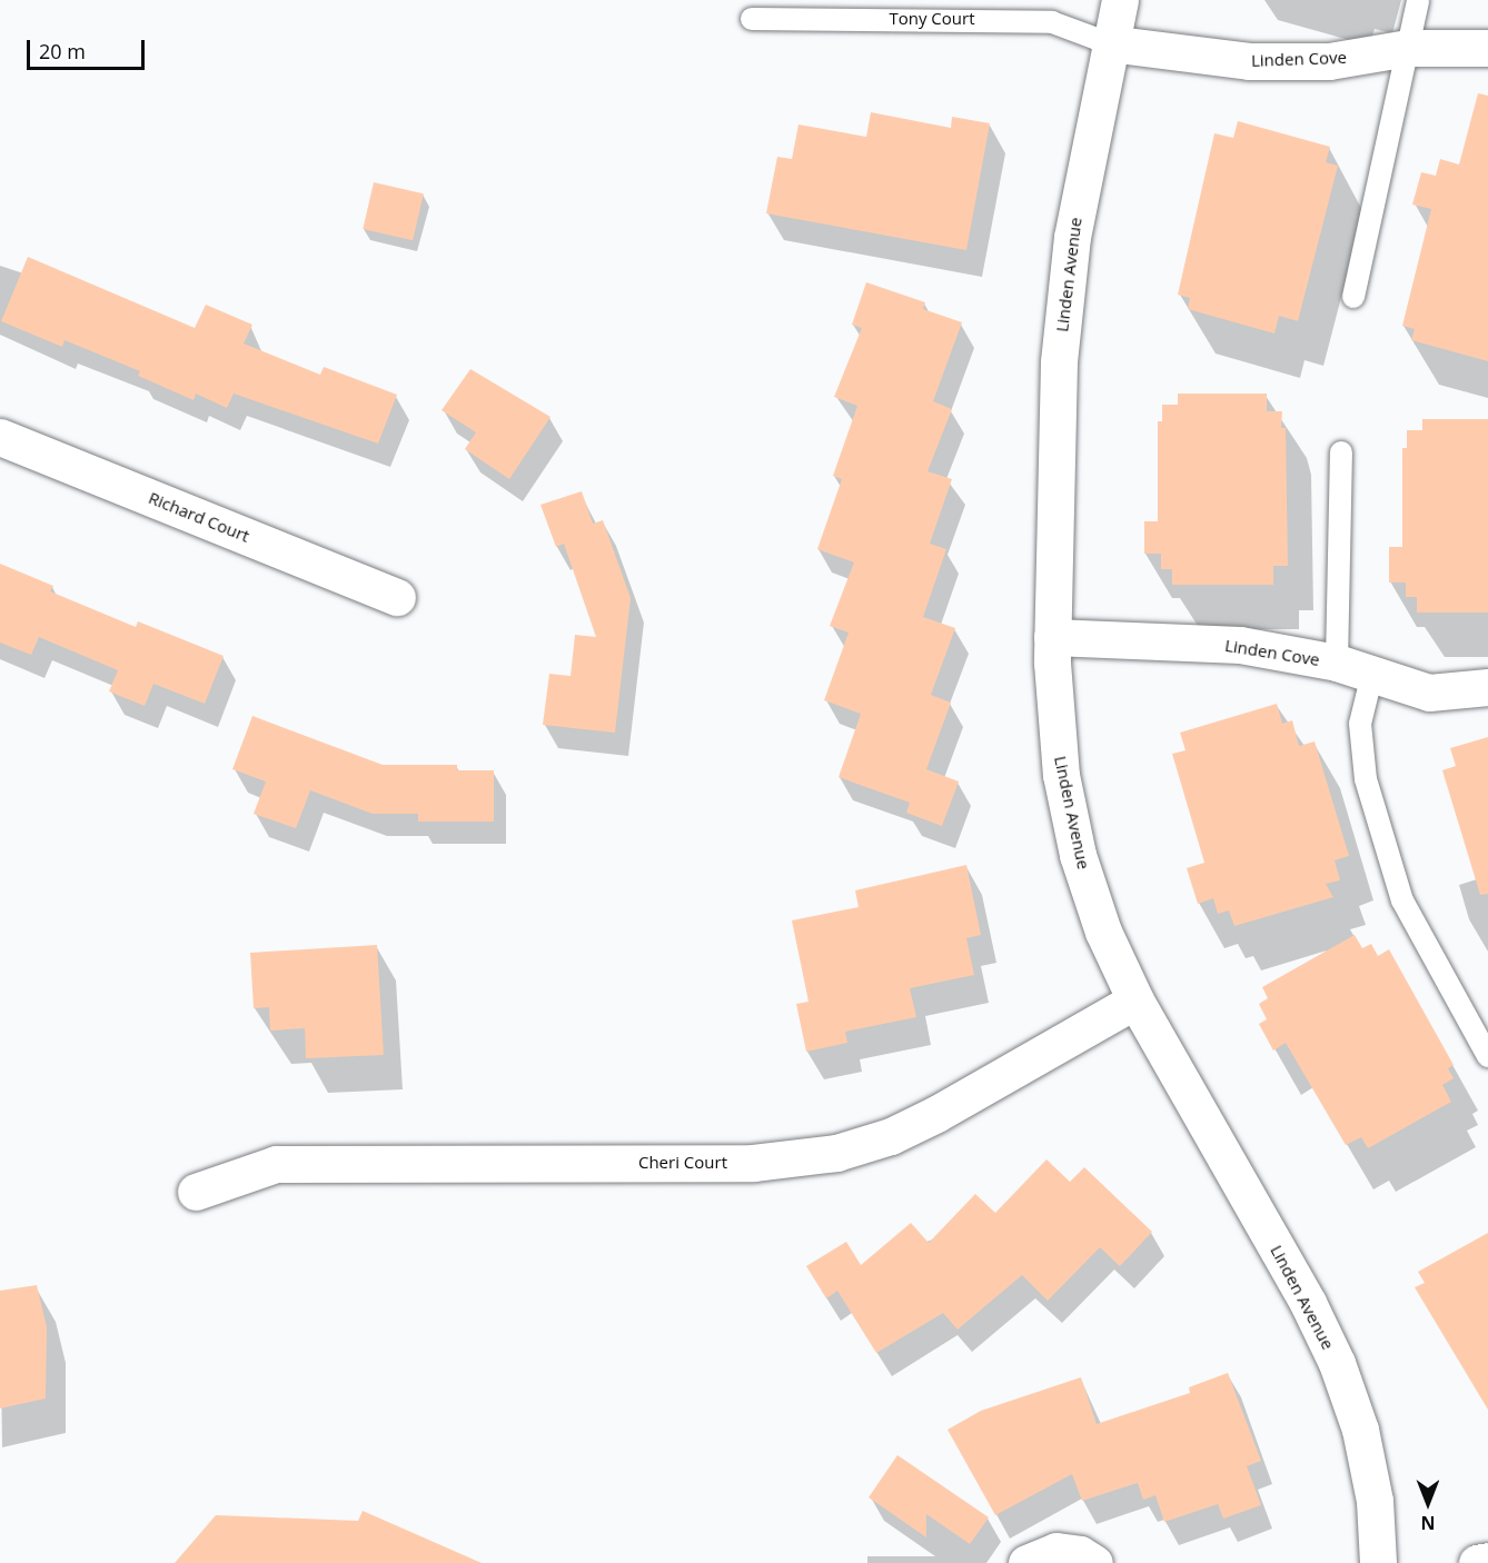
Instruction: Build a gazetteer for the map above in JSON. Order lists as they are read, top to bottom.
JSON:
{
  "streets": {
    "street": [
      "Linden Cove",
      "Linden Avenue",
      "Richard Court",
      "Cheri Court"
    ],
    "lane": ["Tony Court"]
  },
  "crossings": [
    ["Tony Court", "Linden Cove"],
    ["Tony Court", "Linden Avenue"],
    ["Linden Cove", "Linden Avenue"],
    ["Linden Avenue", "Cheri Court"]
  ],
  "scale_bar": "20 m",
  "north": "bottom"
}
